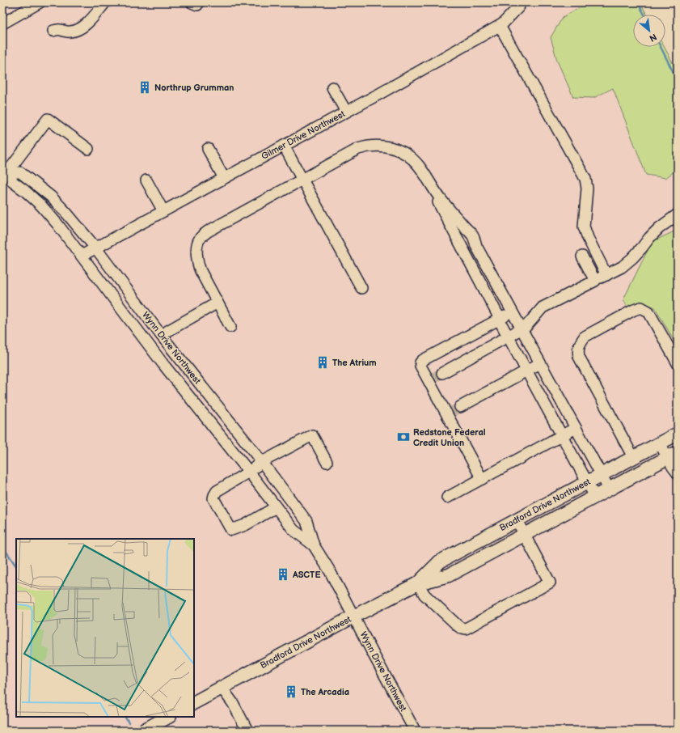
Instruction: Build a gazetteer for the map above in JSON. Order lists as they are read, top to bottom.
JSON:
{
  "streets": {
    "main road": ["Bradford Drive Northwest"],
    "street": ["Gilmer Drive Northwest", "Wynn Drive Northwest"]
  },
  "crossings": [
    ["Gilmer Drive Northwest", "Wynn Drive Northwest"],
    ["Wynn Drive Northwest", "Bradford Drive Northwest"]
  ],
  "places": {
    "building": [
      "Northrup Grumman",
      "The Atrium",
      "ASCTE",
      "The Arcadia"
    ],
    "bank": ["Redstone Federal Credit Union"]
  },
  "north": "bottom right"
}
